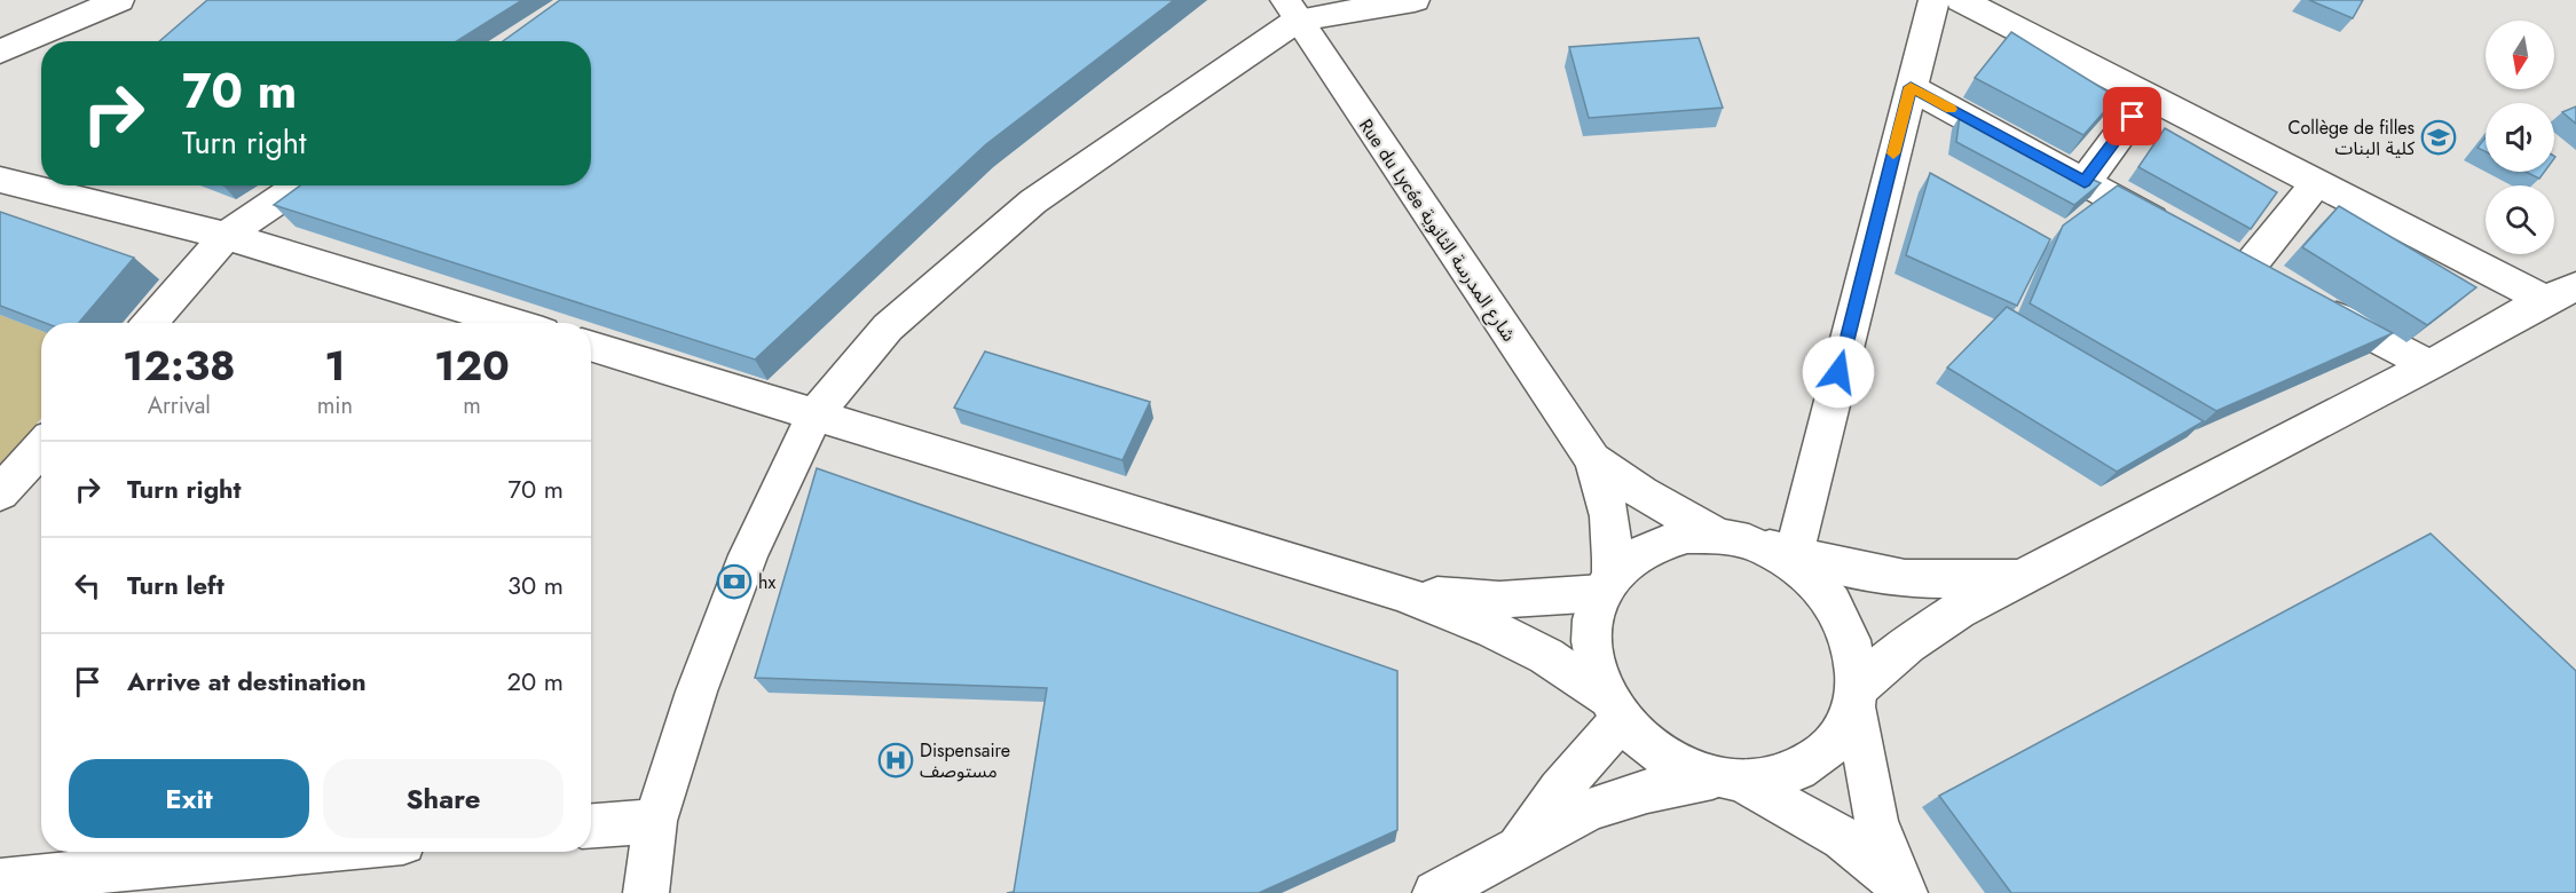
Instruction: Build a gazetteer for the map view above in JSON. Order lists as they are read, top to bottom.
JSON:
{
  "streets": {
    "street": ["Rue du Lycée شارع المدرسة الثانوية"]
  },
  "places": {
    "school or university": ["Collège de filles كلية البنات"],
    "bank": ["hx"],
    "hospital": ["Dispensaire مستوصف"]
  },
  "north": "bottom",
  "page": {
    "turn": ["70 m", "Turn right"],
    "eta": [
      "12:38",
      "Arrival",
      "1",
      "min",
      "120",
      "m"
    ],
    "list": [
      {
        "name": "Turn right",
        "value": "70 m"
      },
      {
        "name": "Turn left",
        "value": "30 m"
      },
      {
        "name": "Arrive at destination",
        "value": "20 m"
      }
    ],
    "buttons": ["Exit", "Share"]
  }
}
